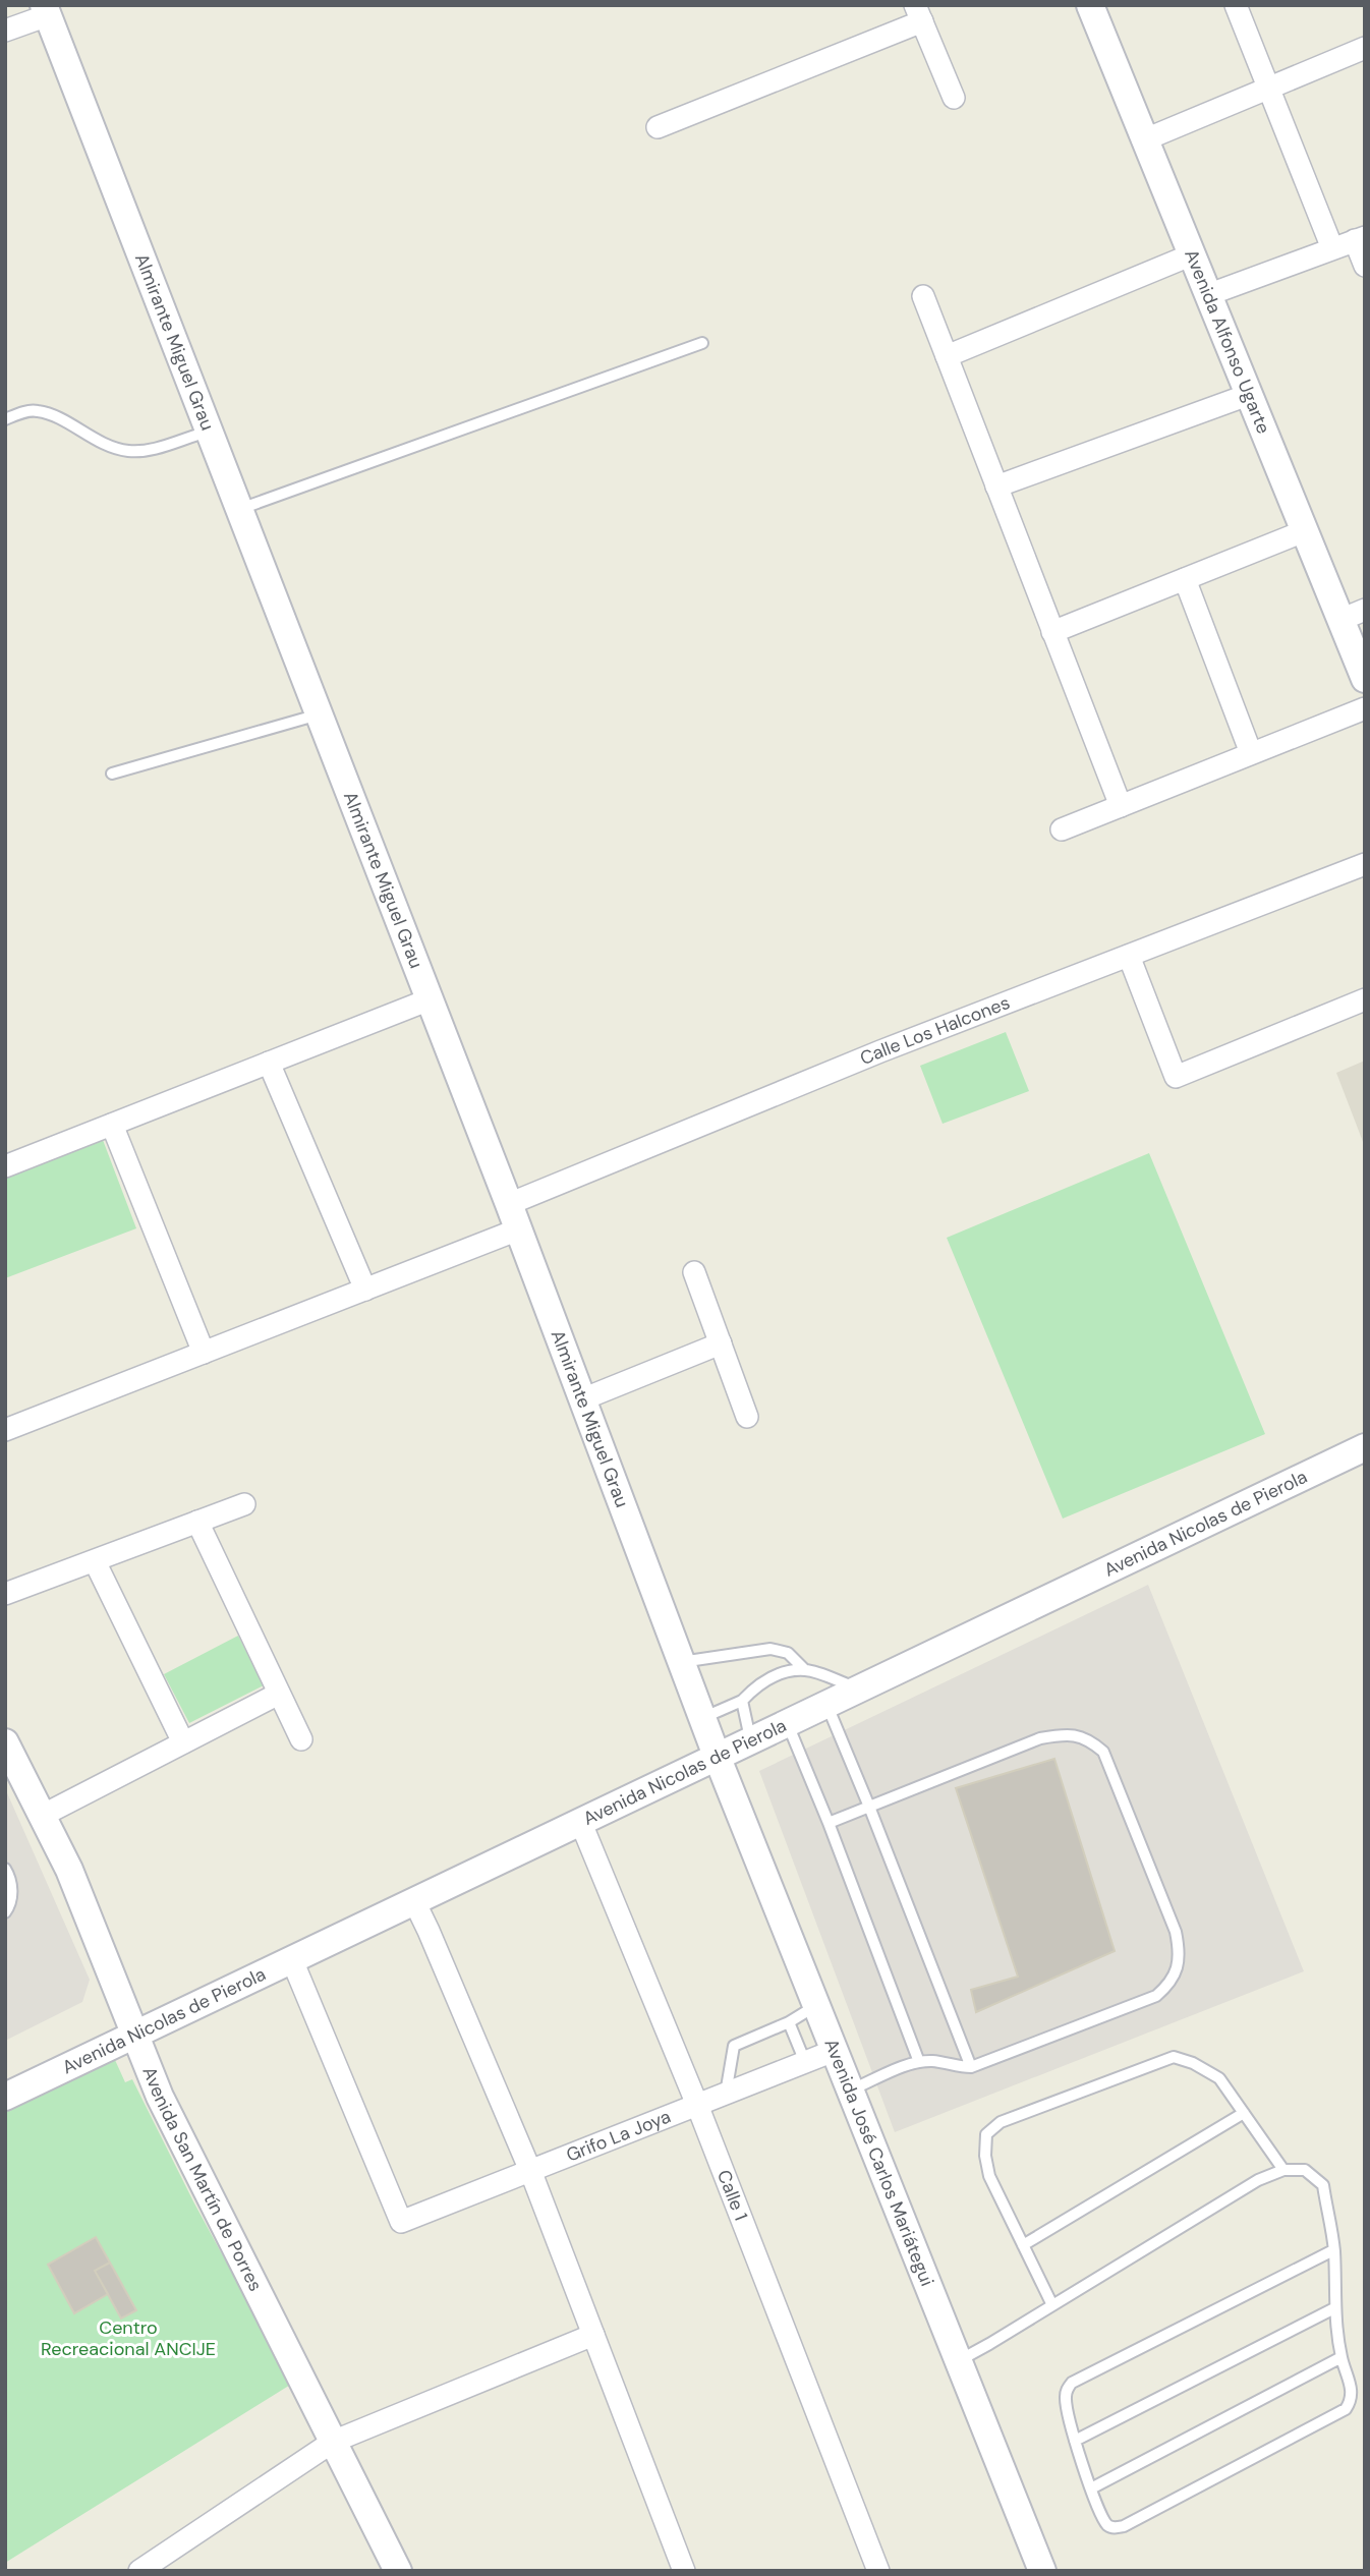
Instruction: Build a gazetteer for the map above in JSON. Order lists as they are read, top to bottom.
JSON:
{
  "streets": {
    "street": [
      "Almirante Miguel Grau",
      "Avenida Alfonso Ugarte",
      "Calle Los Halcones",
      "Avenida Nicolas de Pierola",
      "Grifo La Joya",
      "Avenida José Carlos Mariátegui",
      "Avenida San Martín de Porres",
      "Calle 1"
    ]
  },
  "crossings": [
    ["Almirante Miguel Grau", "Calle Los Halcones"],
    ["Almirante Miguel Grau", "Avenida Nicolas de Pierola"],
    ["Almirante Miguel Grau", "Avenida José Carlos Mariátegui"],
    ["Avenida Nicolas de Pierola", "Grifo La Joya"],
    ["Avenida Nicolas de Pierola", "Avenida José Carlos Mariátegui"],
    ["Avenida Nicolas de Pierola", "Avenida San Martín de Porres"],
    ["Avenida Nicolas de Pierola", "Calle 1"],
    ["Grifo La Joya", "Avenida José Carlos Mariátegui"],
    ["Grifo La Joya", "Calle 1"]
  ],
  "parks": ["Centro Recreacional ANCIJE"]
}
